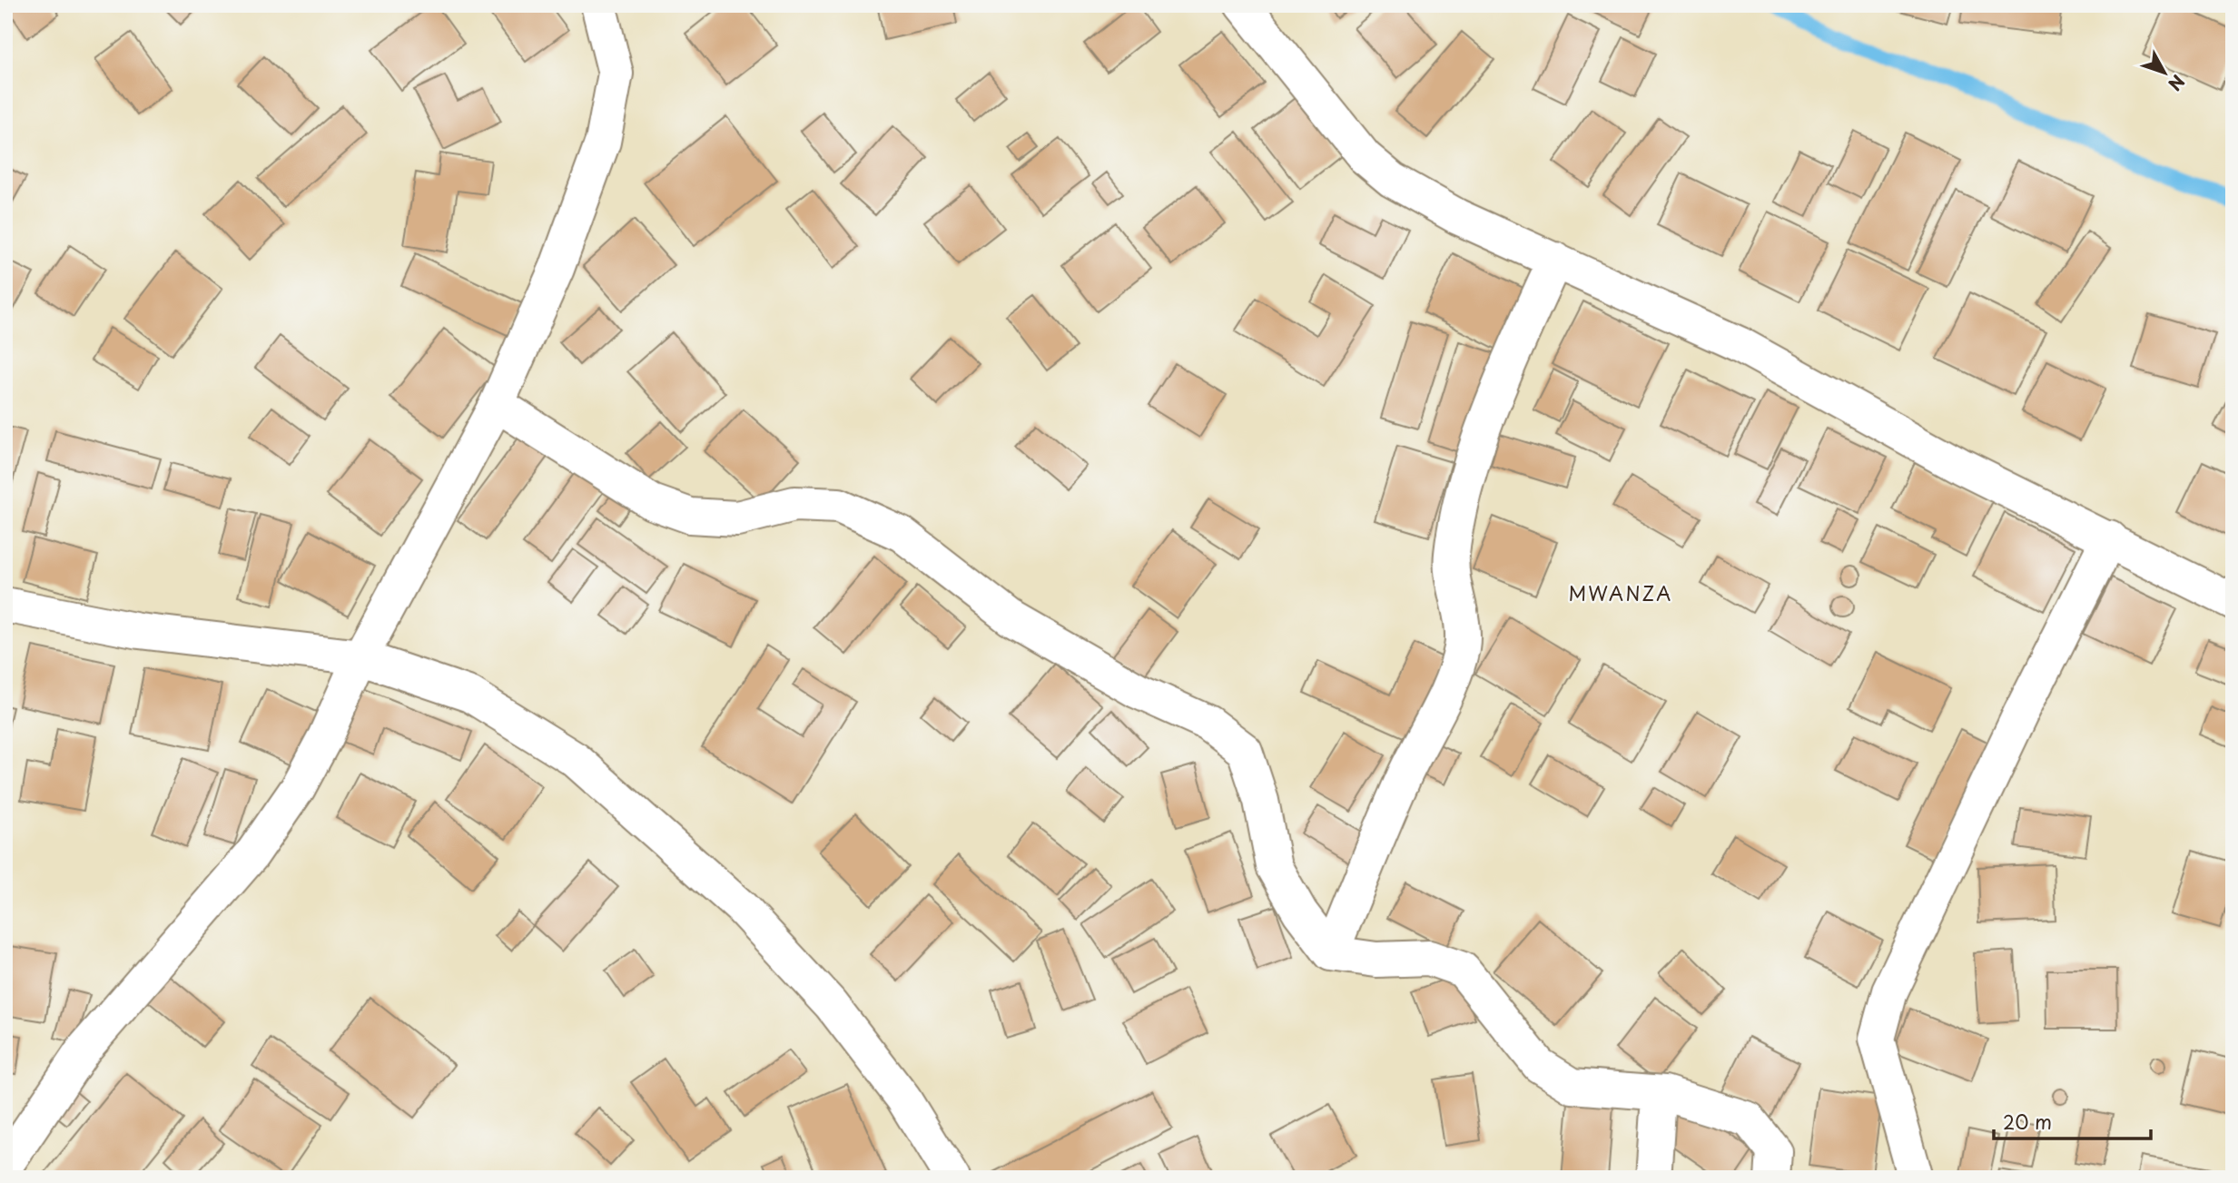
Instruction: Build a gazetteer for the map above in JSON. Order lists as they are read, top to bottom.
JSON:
{
  "districts": ["MWANZA"],
  "scale_bar": "20 m",
  "north": "bottom right"
}
